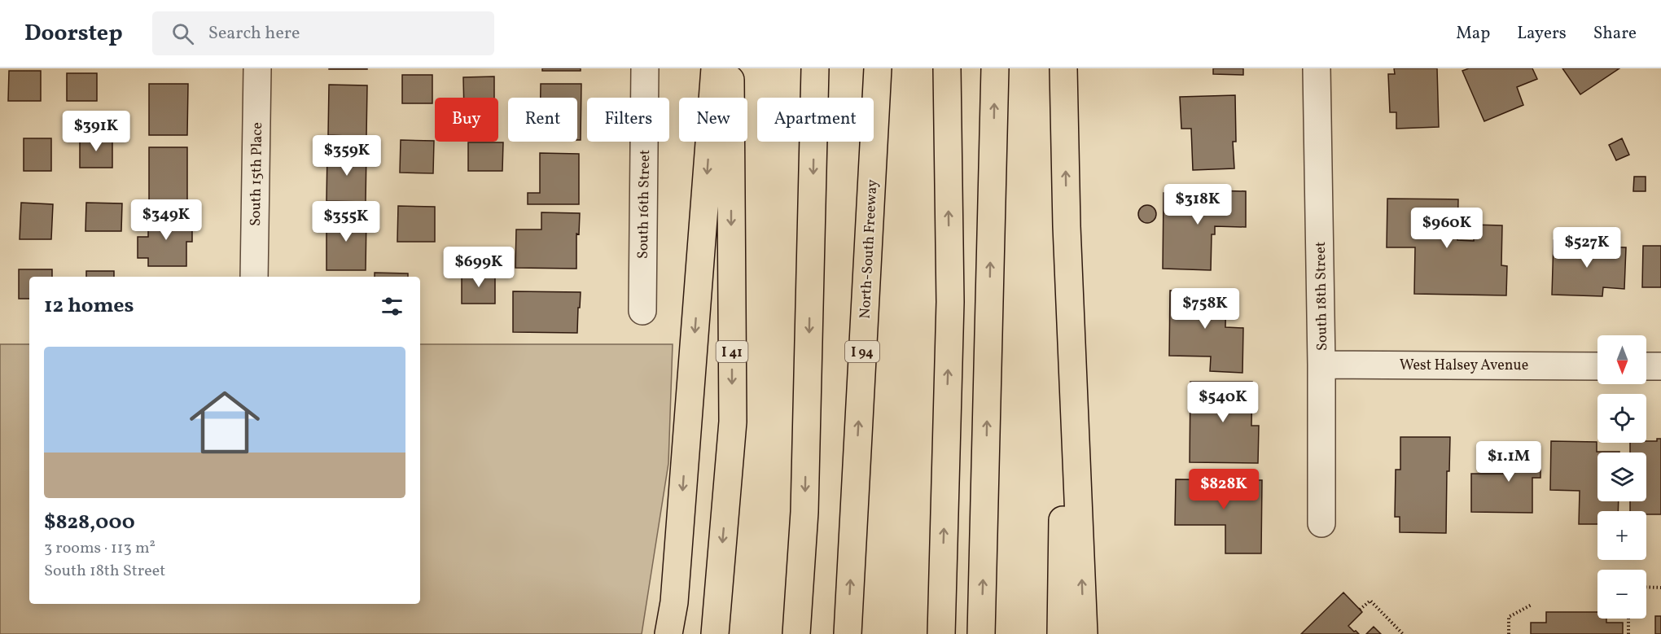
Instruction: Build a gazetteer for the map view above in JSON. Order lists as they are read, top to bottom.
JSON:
{
  "streets": {
    "highway": ["North-South Freeway", "I 41", "I 94"],
    "street": [
      "South 15th Place",
      "South 16th Street",
      "South 18th Street",
      "West Halsey Avenue"
    ]
  },
  "crossings": [
    ["South 18th Street", "West Halsey Avenue"]
  ],
  "north": "bottom",
  "page": {
    "header": "Doorstep",
    "search": "Search here",
    "nav": ["Map", "Layers", "Share"],
    "chip": [
      "Buy",
      "Rent",
      "Filters",
      "New",
      "Apartment"
    ],
    "price": [
      "$391K",
      "$359K",
      "$318K",
      "$349K",
      "$355K",
      "$960K",
      "$527K",
      "$699K",
      "$758K",
      "$540K",
      "$1.1M",
      "$828K"
    ],
    "heading": "12 homes",
    "map_buttons": ["+", "−"],
    "list": [
      {
        "name": "$828,000",
        "note": "3 rooms · 113 m² · South 18th Street"
      }
    ]
  }
}
